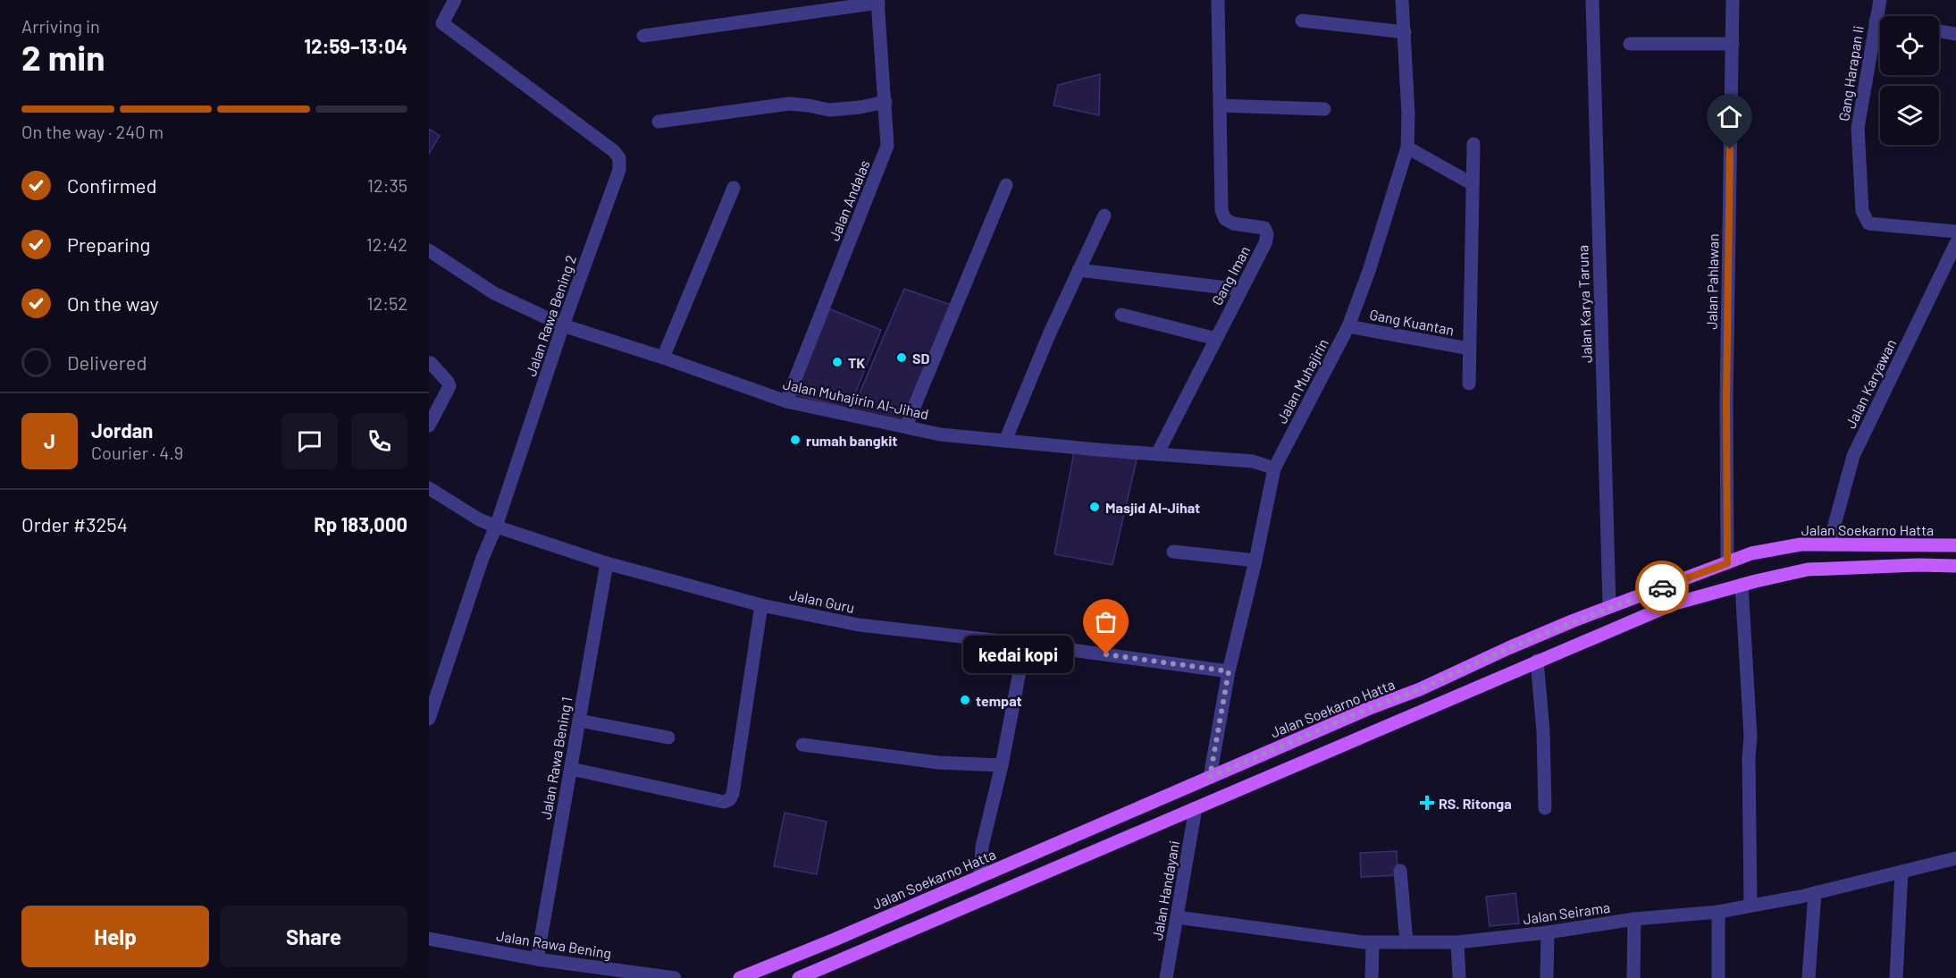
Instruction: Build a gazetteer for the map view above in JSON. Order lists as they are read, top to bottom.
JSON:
{
  "streets": {
    "main road": ["Jalan Soekarno Hatta"],
    "street": [
      "Gang Harapan Ii",
      "Jalan Andalas",
      "Gang Iman",
      "Jalan Pahlawan",
      "Jalan Karya Taruna",
      "Jalan Rawa Bening 2",
      "Gang Kuantan",
      "Jalan Muhajirin",
      "Jalan Karyawan",
      "Jalan Muhajirin Al-Jihad",
      "Jalan Guru",
      "Jalan Rawa Bening 1",
      "Jalan Handayani",
      "Jalan Seirama",
      "Jalan Rawa Bening"
    ]
  },
  "crossings": [
    ["Jalan Andalas", "Jalan Muhajirin Al-Jihad"],
    ["Gang Iman", "Jalan Muhajirin Al-Jihad"],
    ["Jalan Pahlawan", "Jalan Soekarno Hatta"],
    ["Jalan Karya Taruna", "Jalan Soekarno Hatta"],
    ["Jalan Rawa Bening 2", "Jalan Muhajirin Al-Jihad"],
    ["Jalan Rawa Bening 2", "Jalan Guru"],
    ["Gang Kuantan", "Jalan Muhajirin"],
    ["Jalan Muhajirin", "Jalan Muhajirin Al-Jihad"],
    ["Jalan Muhajirin", "Jalan Soekarno Hatta"],
    ["Jalan Muhajirin", "Jalan Guru"],
    ["Jalan Karyawan", "Jalan Soekarno Hatta"],
    ["Jalan Guru", "Jalan Rawa Bening 1"],
    ["Jalan Rawa Bening 1", "Jalan Rawa Bening"],
    ["Jalan Handayani", "Jalan Seirama"]
  ],
  "places": {
    "other": [
      "SD",
      "TK",
      "rumah bangkit",
      "Masjid Al-Jihat",
      "kedai kopi",
      "tempat"
    ],
    "health": ["RS. Ritonga"]
  },
  "page": {
    "heading": ["2 min", "Arriving in", "12:59–13:04"],
    "panel": [
      "Jordan",
      "Courier · 4.9",
      "Order #3254",
      "Rp 183,000"
    ],
    "bar": "On the way · 240 m",
    "list": [
      ["Confirmed", "12:35"],
      ["Preparing", "12:42"],
      ["On the way", "12:52"],
      "Delivered"
    ],
    "round": "J",
    "bubble": "kedai kopi",
    "buttons": ["Help", "Share"]
  }
}
